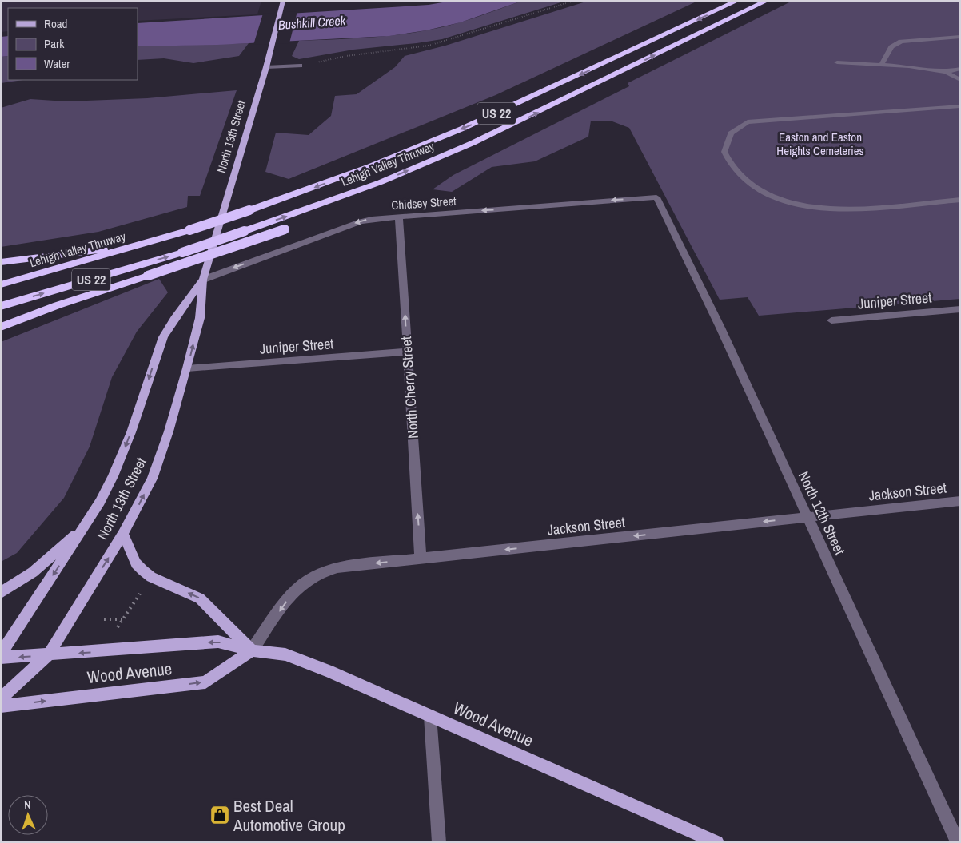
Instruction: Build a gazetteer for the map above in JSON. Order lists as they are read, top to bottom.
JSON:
{
  "streets": {
    "highway": ["US 22", "Lehigh Valley Thruway"],
    "main road": ["North 13th Street", "Wood Avenue"],
    "street": [
      "Chidsey Street",
      "Juniper Street",
      "North Cherry Street",
      "Jackson Street",
      "North 12th Street"
    ]
  },
  "crossings": [
    ["North 13th Street", "Chidsey Street"],
    ["North 13th Street", "Juniper Street"],
    ["North 13th Street", "Wood Avenue"],
    ["Chidsey Street", "North Cherry Street"],
    ["Chidsey Street", "North 12th Street"],
    ["Juniper Street", "North Cherry Street"],
    ["North Cherry Street", "Jackson Street"],
    ["Jackson Street", "North 12th Street"],
    ["Jackson Street", "Wood Avenue"]
  ],
  "one_way": ["Chidsey Street", "North Cherry Street", "Jackson Street"],
  "water": ["Bushkill Creek"],
  "parks": ["Easton and Easton Heights Cemeteries"],
  "places": {
    "shop": ["Best Deal Automotive Group"]
  },
  "legend": ["Road", "Park", "Water"],
  "north": "top"
}
